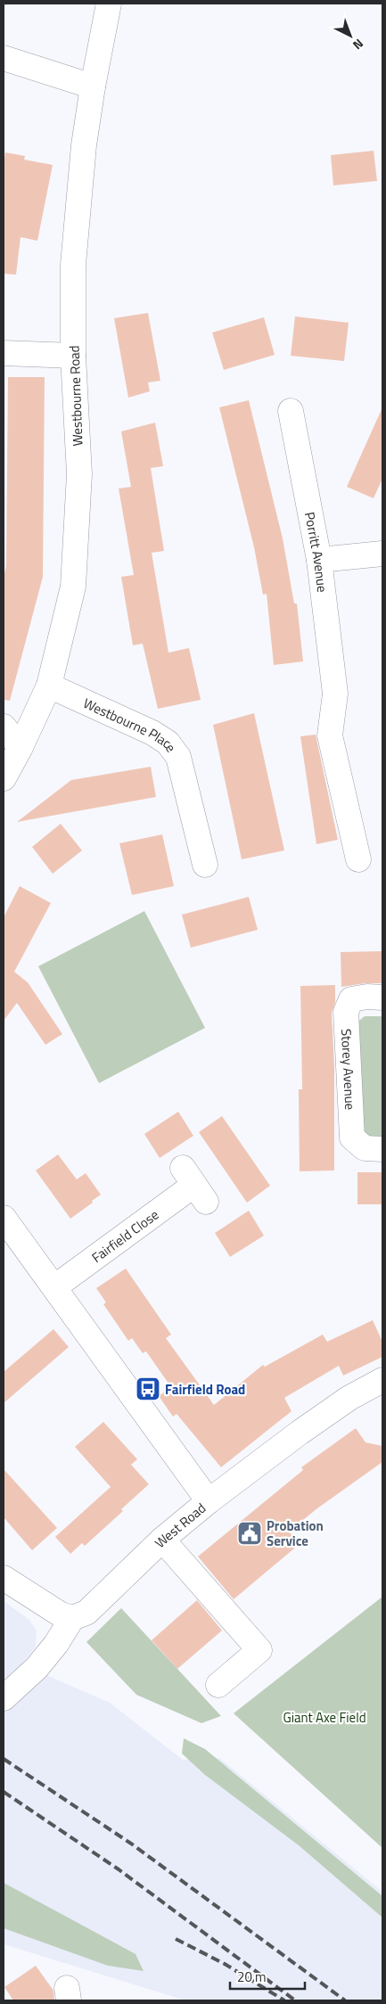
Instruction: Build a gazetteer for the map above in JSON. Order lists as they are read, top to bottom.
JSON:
{
  "streets": {
    "street": [
      "Westbourne Road",
      "Porritt Avenue",
      "Westbourne Place",
      "Storey Avenue",
      "Fairfield Close",
      "West Road"
    ]
  },
  "crossings": [
    ["Westbourne Road", "Westbourne Place"]
  ],
  "parks": ["Giant Axe Field"],
  "places": {
    "bus stop": ["Fairfield Road"],
    "public building": ["Probation Service"]
  },
  "scale_bar": "20 m",
  "north": "bottom right"
}
